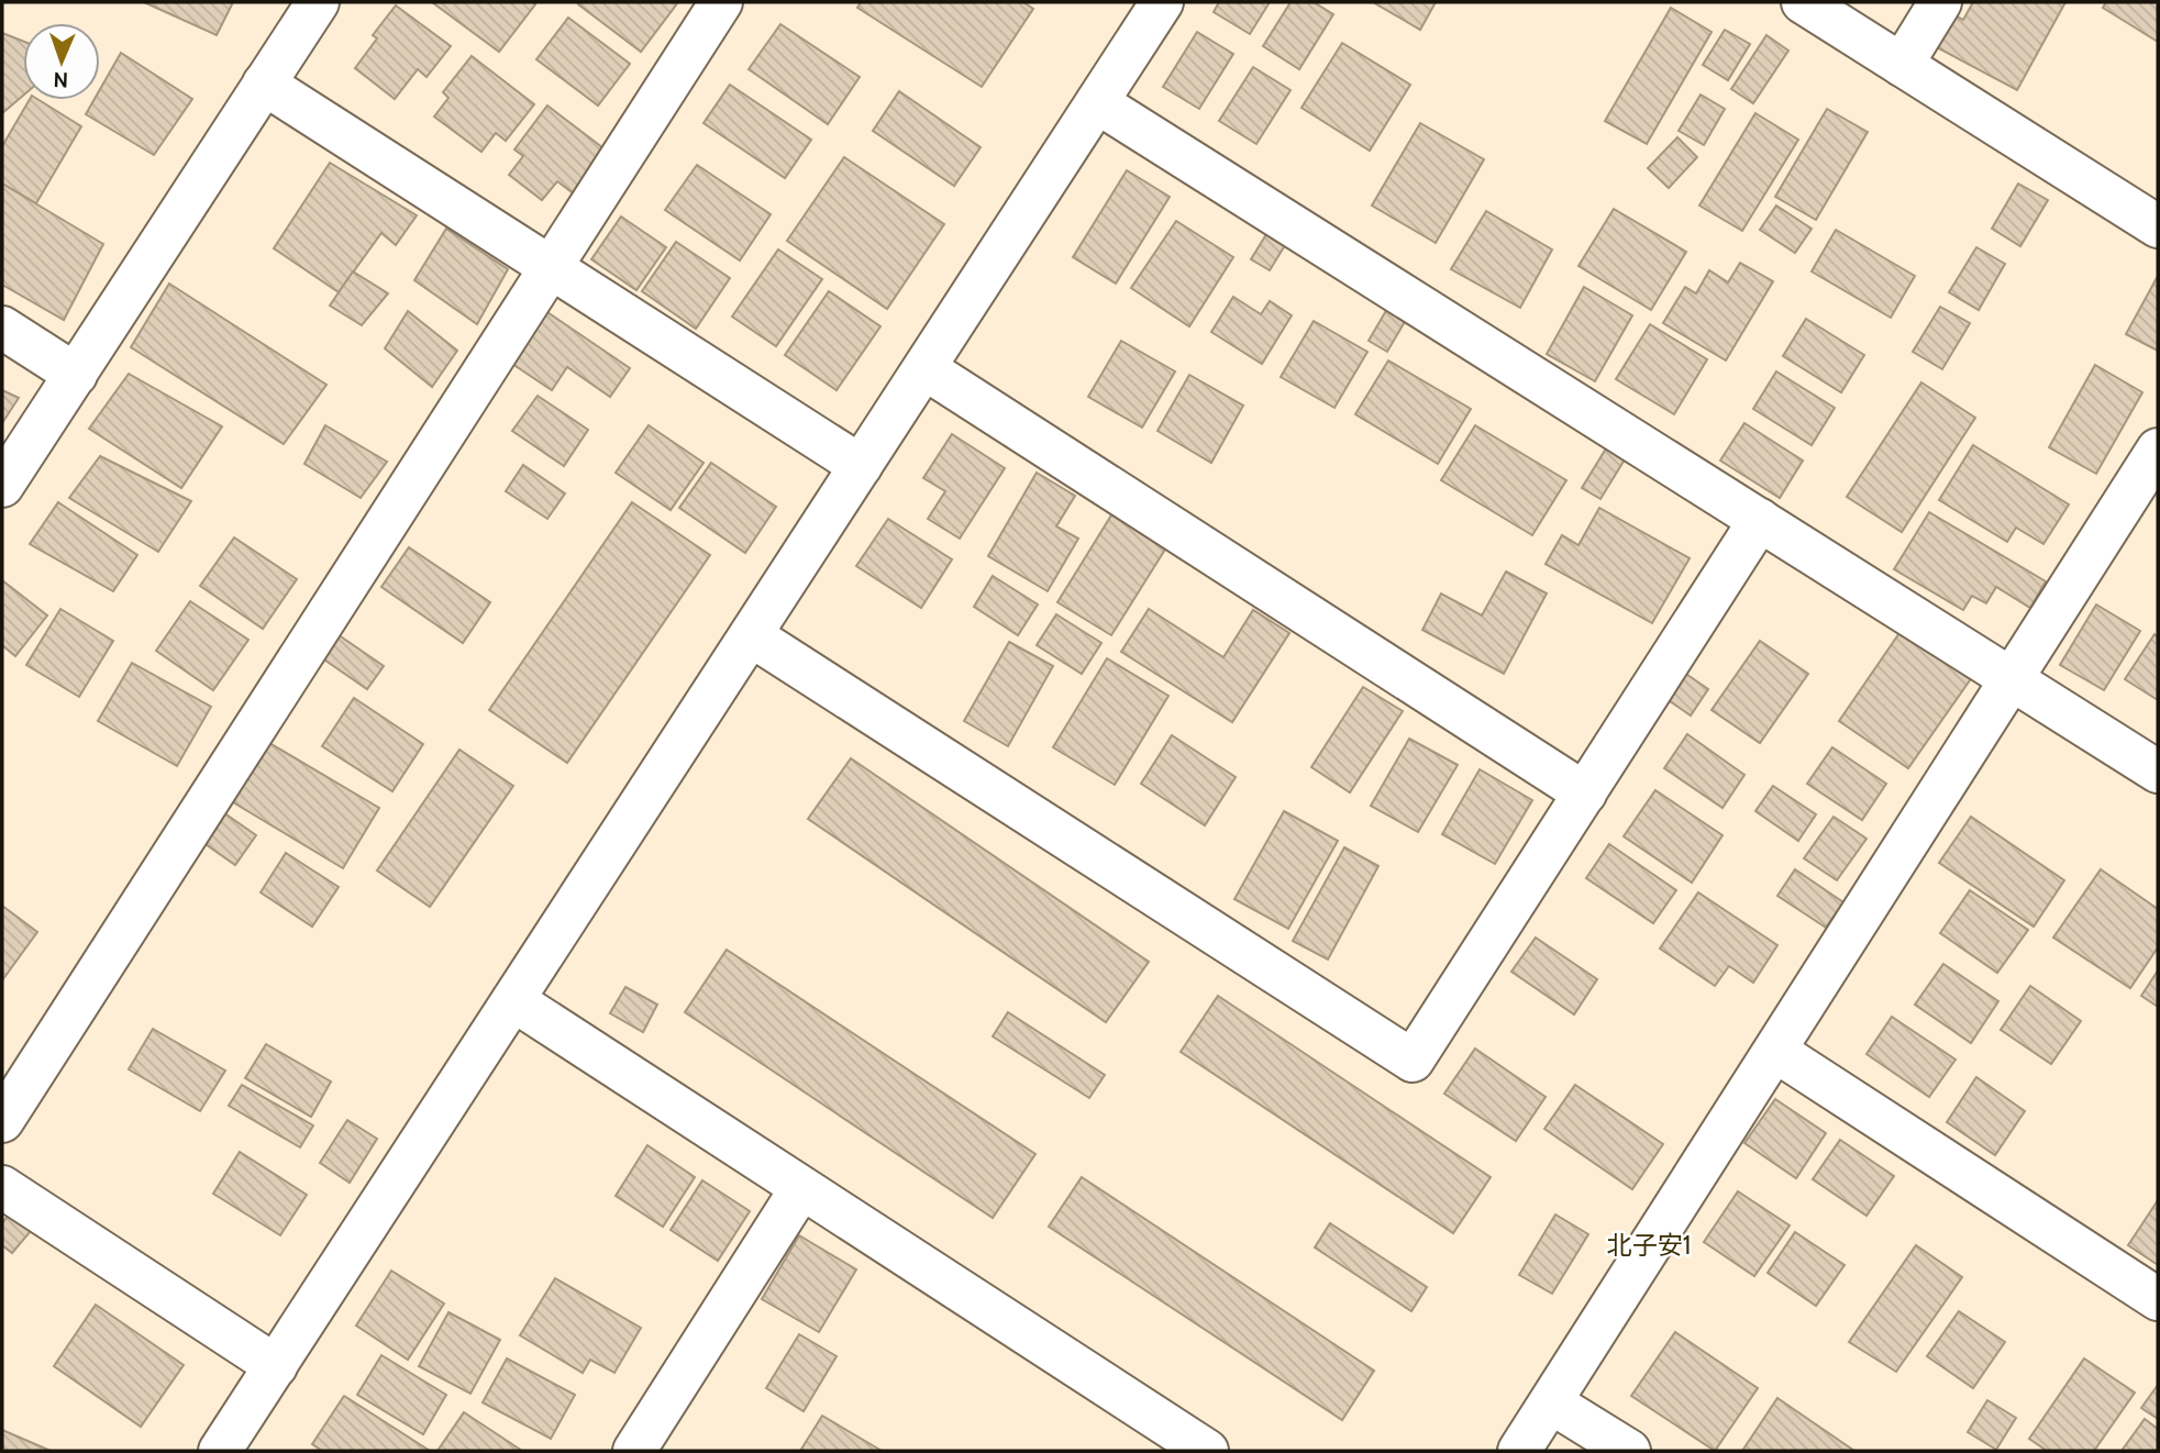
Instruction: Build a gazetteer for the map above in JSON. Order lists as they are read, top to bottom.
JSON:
{
  "districts": ["北子安1"],
  "north": "bottom"
}
